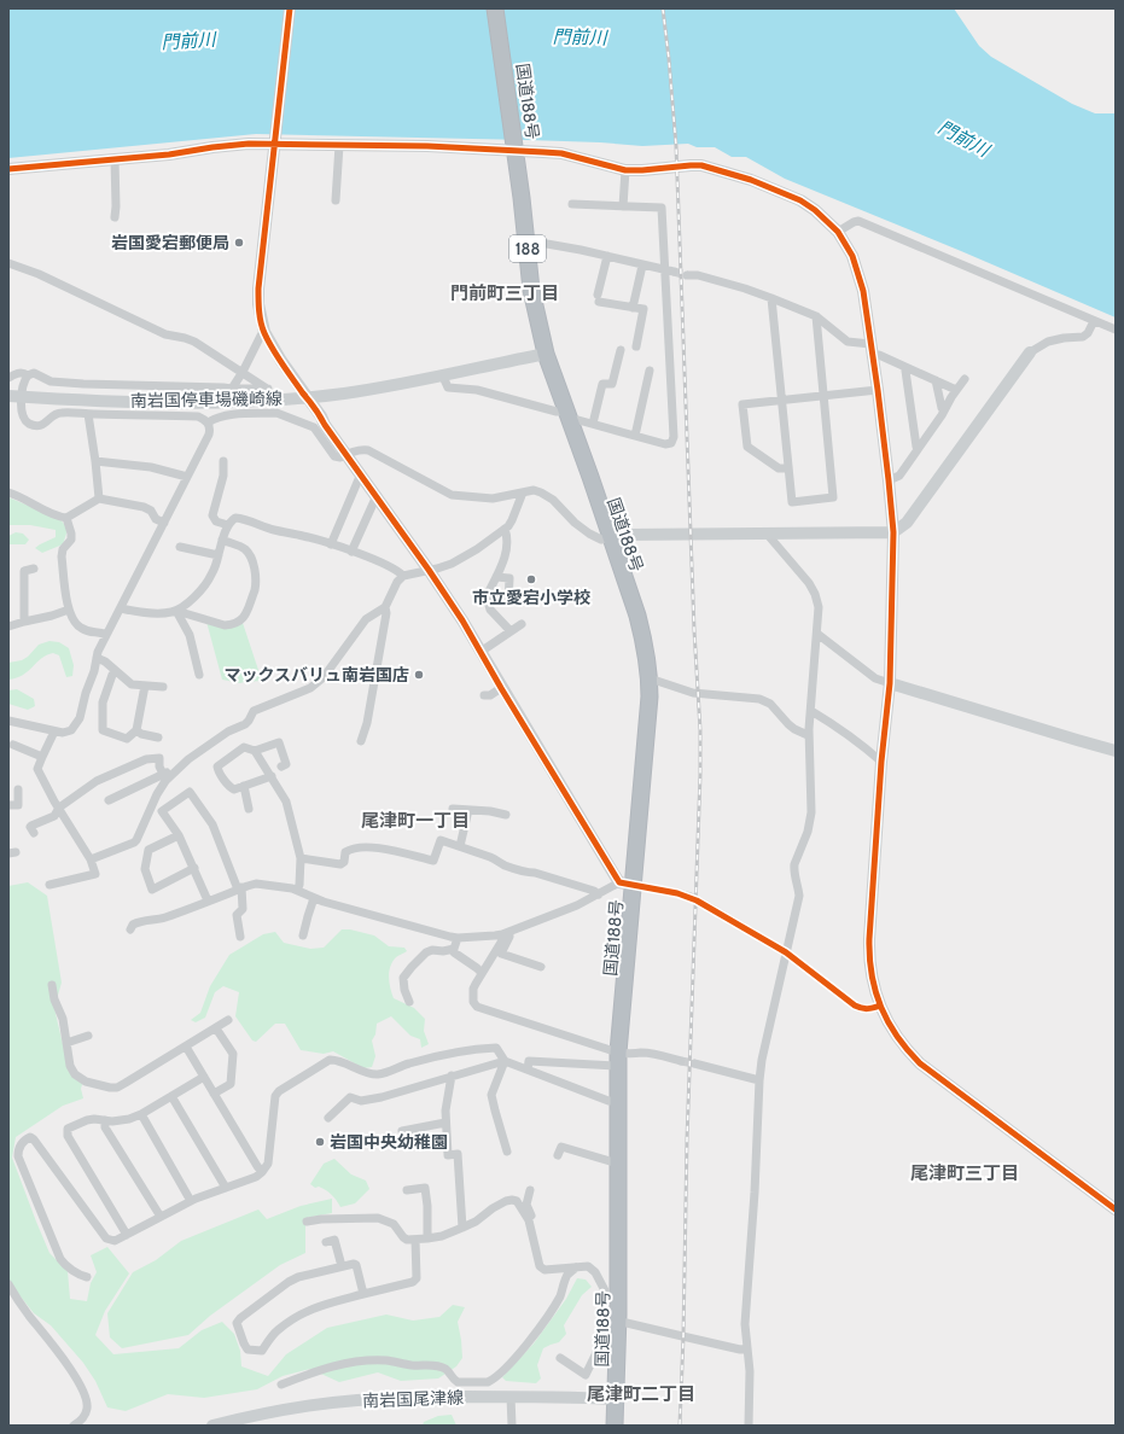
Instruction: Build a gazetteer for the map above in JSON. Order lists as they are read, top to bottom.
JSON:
{
  "streets": {
    "highway": ["国道188号", "188"],
    "street": ["南岩国停車場磯崎線", "南岩国尾津線"]
  },
  "crossings": [
    ["国道188号", "南岩国停車場磯崎線"],
    ["国道188号", "南岩国尾津線"]
  ],
  "districts": [
    "門前町三丁目",
    "尾津町一丁目",
    "尾津町三丁目",
    "尾津町二丁目"
  ],
  "water": ["門前川"],
  "places": [
    "岩国愛宕郵便局",
    "市立愛宕小学校",
    "マックスバリュ南岩国店",
    "岩国中央幼稚園"
  ]
}
